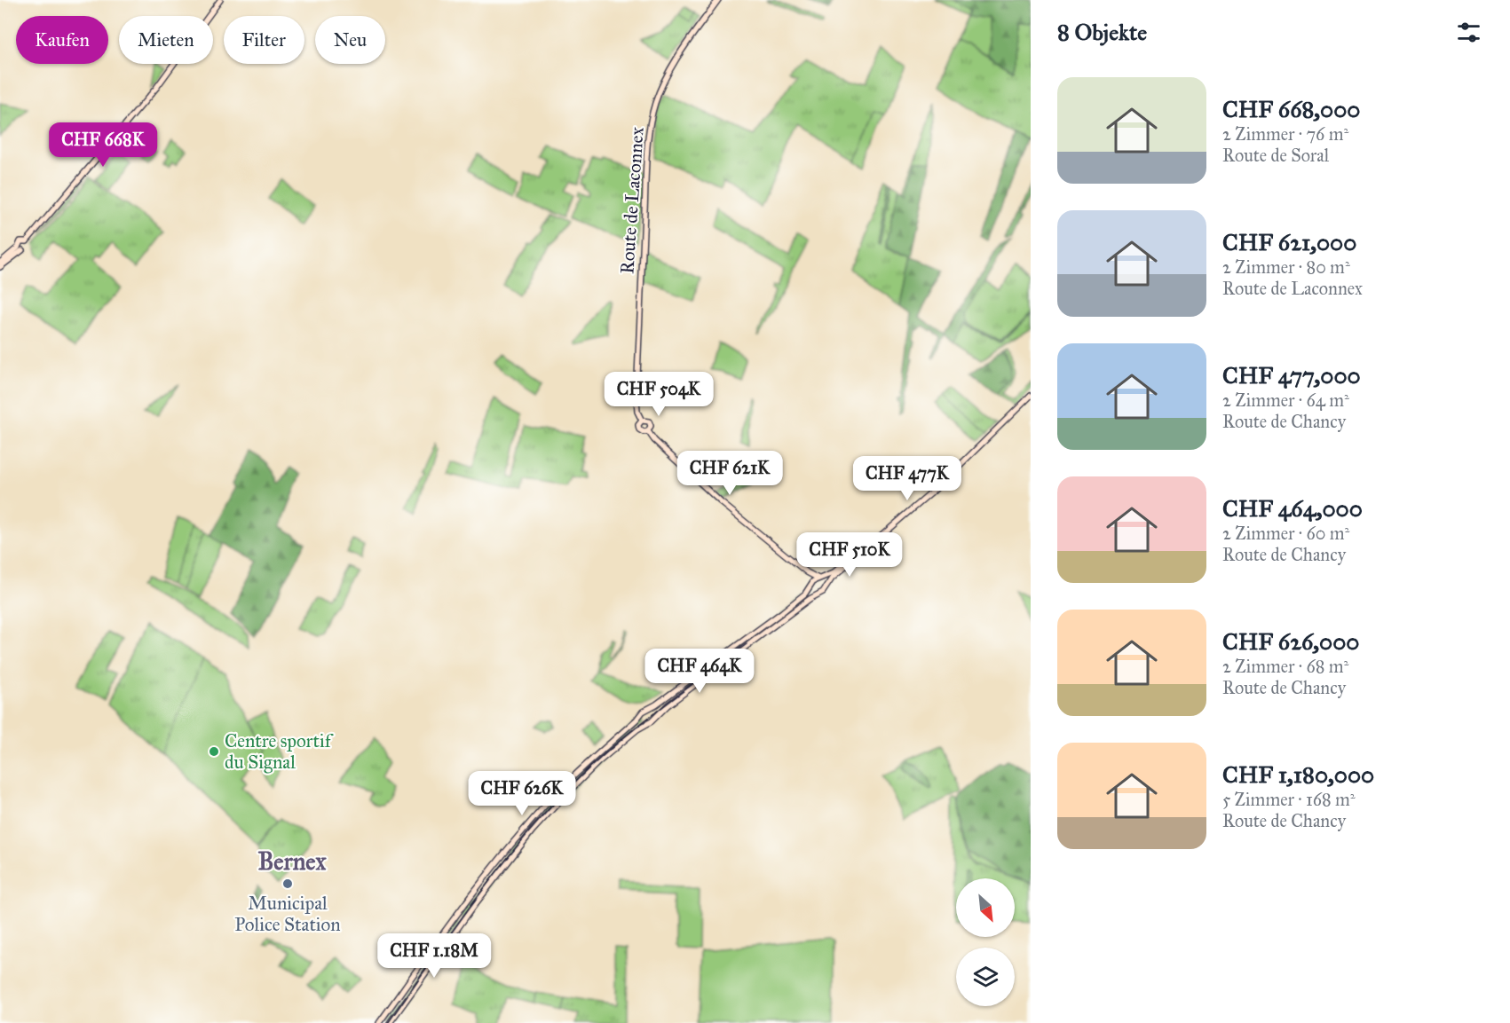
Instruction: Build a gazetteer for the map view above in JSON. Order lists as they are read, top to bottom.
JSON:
{
  "streets": {
    "main road": ["Route de Laconnex"]
  },
  "districts": ["Bernex"],
  "places": ["Centre sportif du Signal", "Municipal Police Station"],
  "north": "bottom right",
  "page": {
    "heading": "8 Objekte",
    "chip": [
      "Kaufen",
      "Mieten",
      "Filter",
      "Neu"
    ],
    "list": [
      {
        "name": "CHF 668,000",
        "note": "2 Zimmer · 76 m² · Route de Soral"
      },
      {
        "name": "CHF 621,000",
        "note": "2 Zimmer · 80 m² · Route de Laconnex"
      },
      {
        "name": "CHF 477,000",
        "note": "2 Zimmer · 64 m² · Route de Chancy"
      },
      {
        "name": "CHF 464,000",
        "note": "2 Zimmer · 60 m² · Route de Chancy"
      },
      {
        "name": "CHF 626,000",
        "note": "2 Zimmer · 68 m² · Route de Chancy"
      },
      {
        "name": "CHF 1,180,000",
        "note": "5 Zimmer · 168 m² · Route de Chancy"
      }
    ],
    "price": [
      "CHF 668K",
      "CHF 504K",
      "CHF 621K",
      "CHF 477K",
      "CHF 510K",
      "CHF 464K",
      "CHF 626K",
      "CHF 1.18M"
    ]
  }
}
